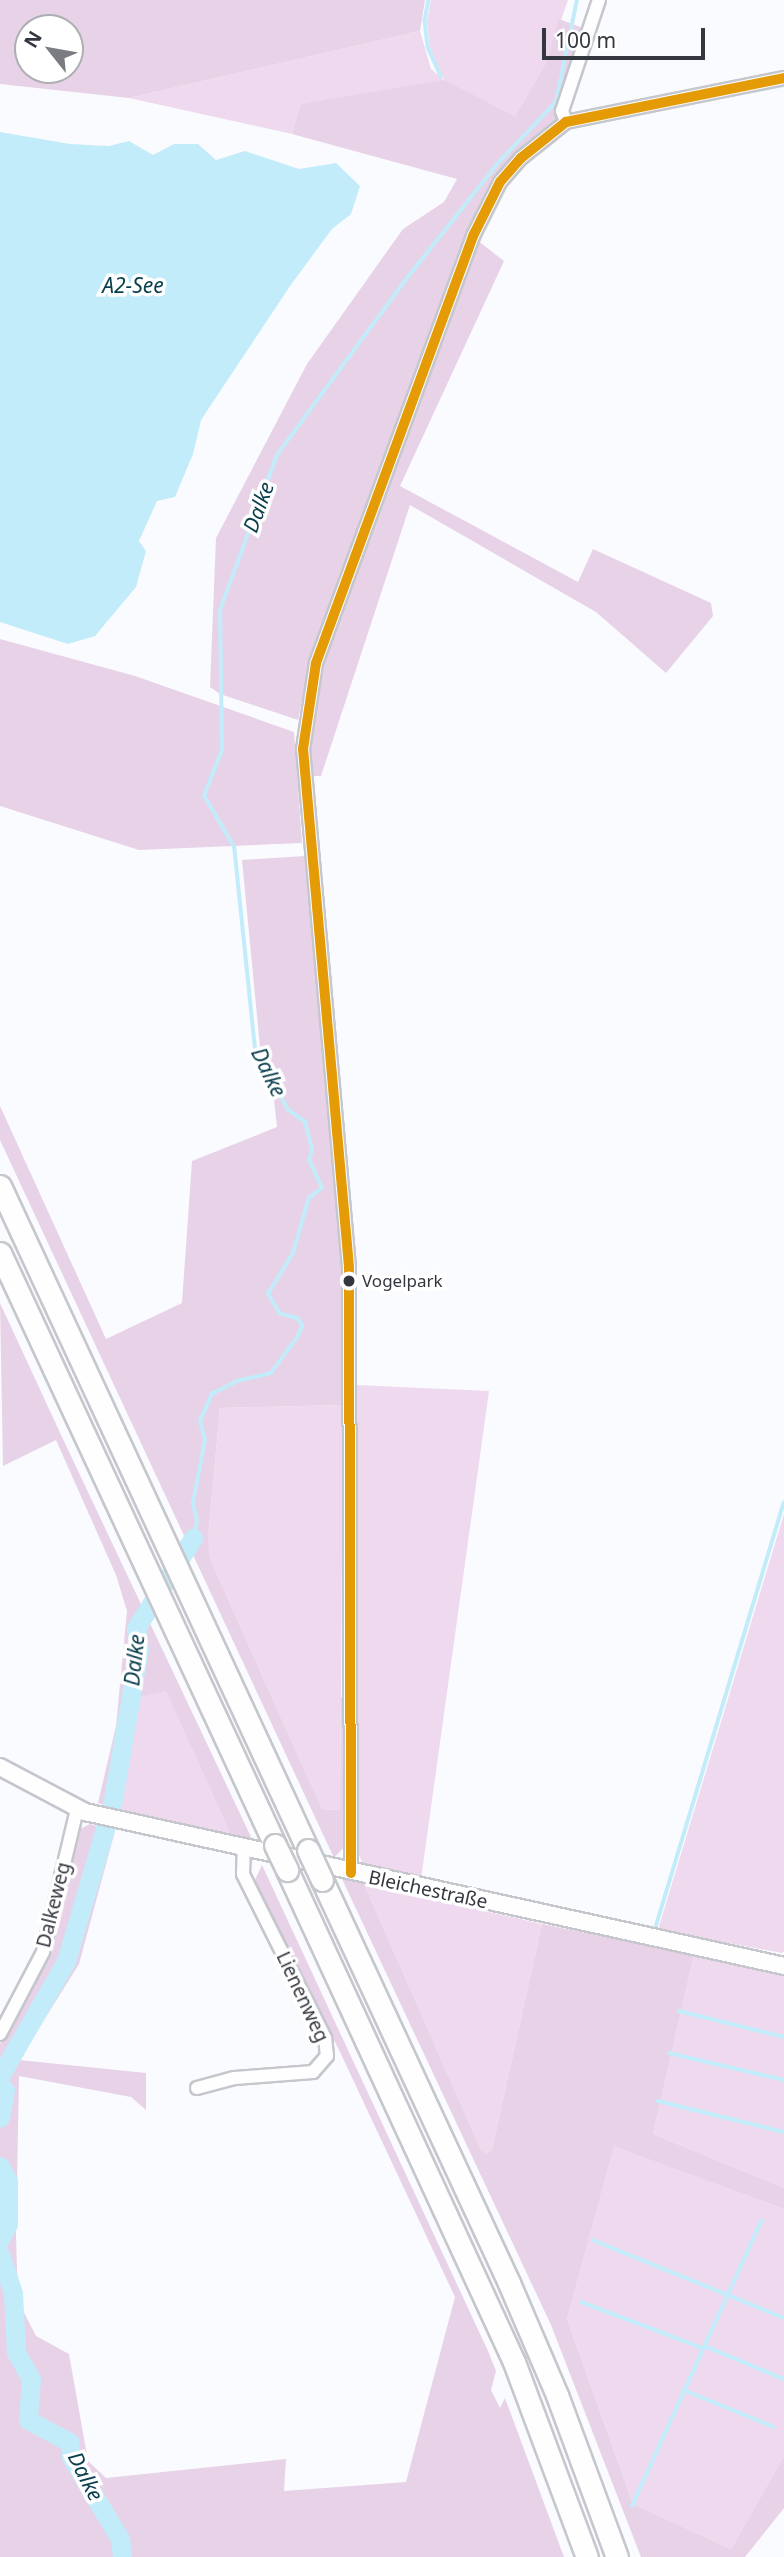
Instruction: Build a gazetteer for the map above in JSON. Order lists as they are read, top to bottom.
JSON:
{
  "streets": {
    "street": ["Bleichestraße", "Dalkeweg", "Lienenweg"]
  },
  "crossings": [
    ["Bleichestraße", "Dalkeweg"],
    ["Bleichestraße", "Lienenweg"]
  ],
  "water": ["A2-See", "Dalke"],
  "places": ["Vogelpark"],
  "scale_bar": "100 m",
  "north": "top left"
}
